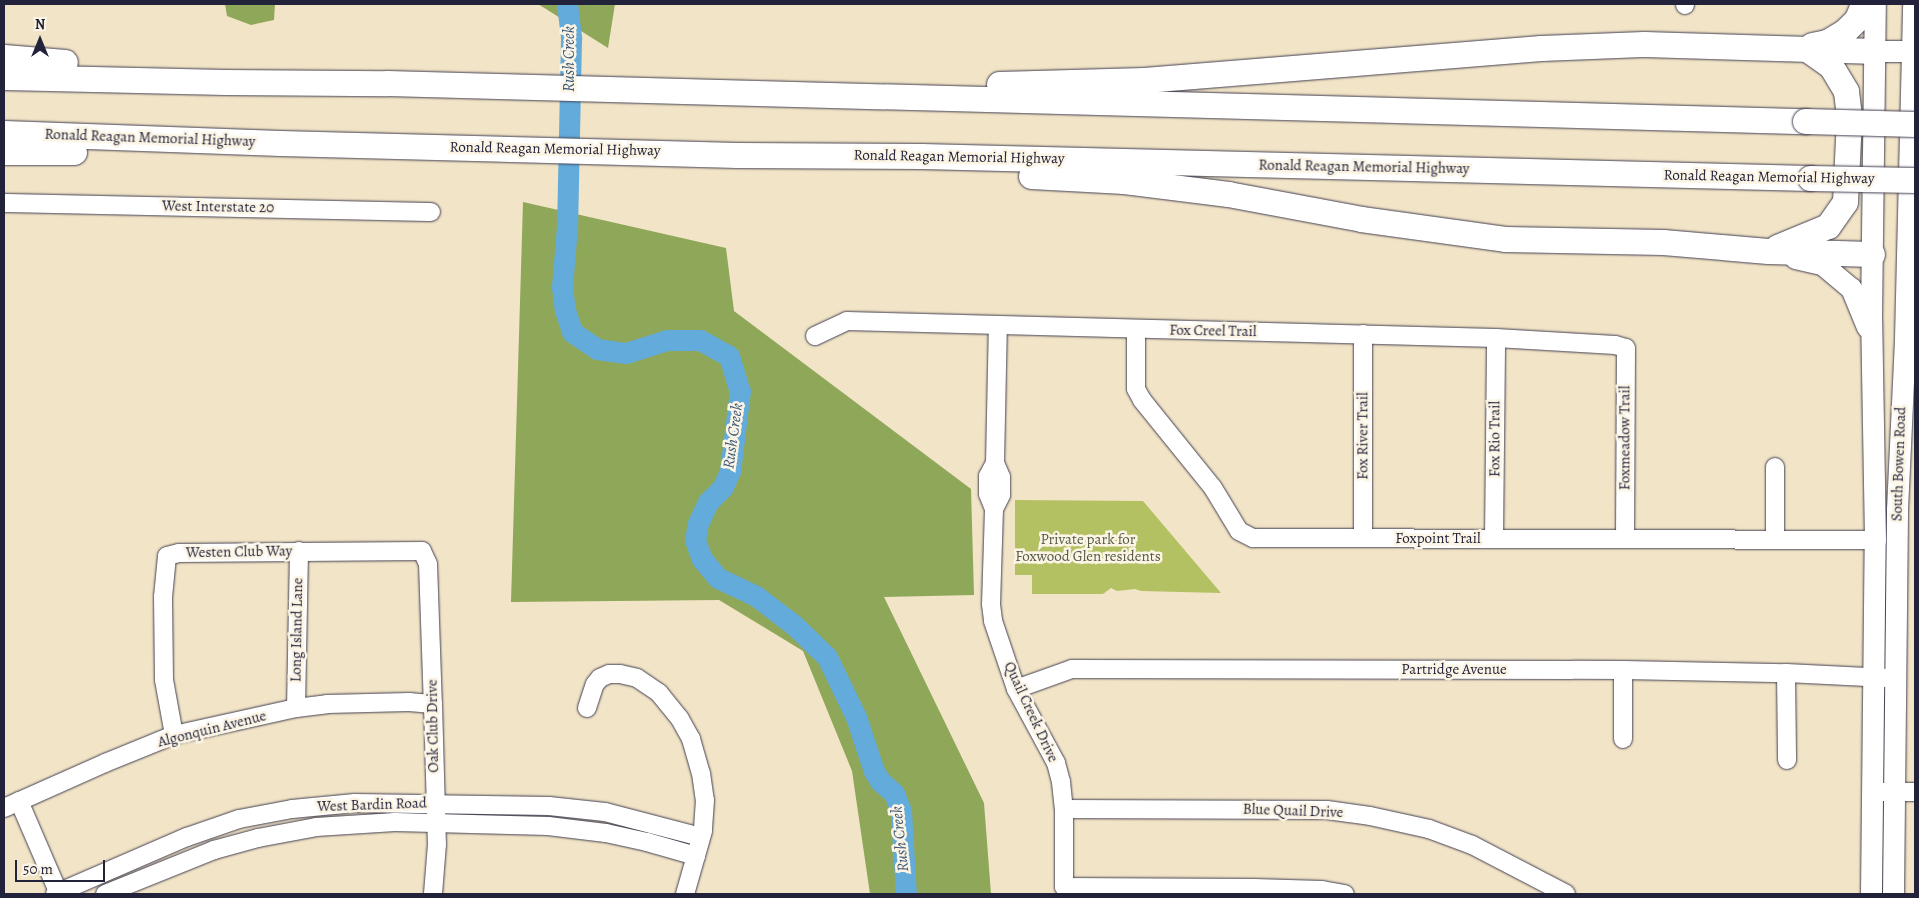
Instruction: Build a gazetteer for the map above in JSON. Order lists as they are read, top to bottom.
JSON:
{
  "streets": {
    "highway": ["Ronald Reagan Memorial Highway"],
    "main road": ["South Bowen Road"],
    "street": [
      "West Interstate 20",
      "Fox Creel Trail",
      "Fox River Trail",
      "Foxmeadow Trail",
      "Fox Rio Trail",
      "Foxpoint Trail",
      "Westen Club Way",
      "Long Island Lane",
      "Partridge Avenue",
      "Quail Creek Drive",
      "Oak Club Drive",
      "Algonquin Avenue",
      "West Bardin Road",
      "Blue Quail Drive"
    ]
  },
  "crossings": [
    ["Fox Creel Trail", "Fox River Trail"],
    ["Fox Creel Trail", "Foxmeadow Trail"],
    ["Fox Creel Trail", "Fox Rio Trail"],
    ["Fox Creel Trail", "Foxpoint Trail"],
    ["Fox Creel Trail", "Quail Creek Drive"],
    ["Fox River Trail", "Foxpoint Trail"],
    ["Foxmeadow Trail", "Foxpoint Trail"],
    ["Fox Rio Trail", "Foxpoint Trail"],
    ["South Bowen Road", "Foxpoint Trail"],
    ["South Bowen Road", "Partridge Avenue"],
    ["Westen Club Way", "Long Island Lane"],
    ["Westen Club Way", "Oak Club Drive"],
    ["Westen Club Way", "Algonquin Avenue"],
    ["Long Island Lane", "Algonquin Avenue"],
    ["Partridge Avenue", "Quail Creek Drive"],
    ["Quail Creek Drive", "Blue Quail Drive"],
    ["Oak Club Drive", "Algonquin Avenue"],
    ["Oak Club Drive", "West Bardin Road"]
  ],
  "water": ["Rush Creek"],
  "parks": ["Private park for Foxwood Glen residents"],
  "scale_bar": "50 m",
  "north": "top"
}
